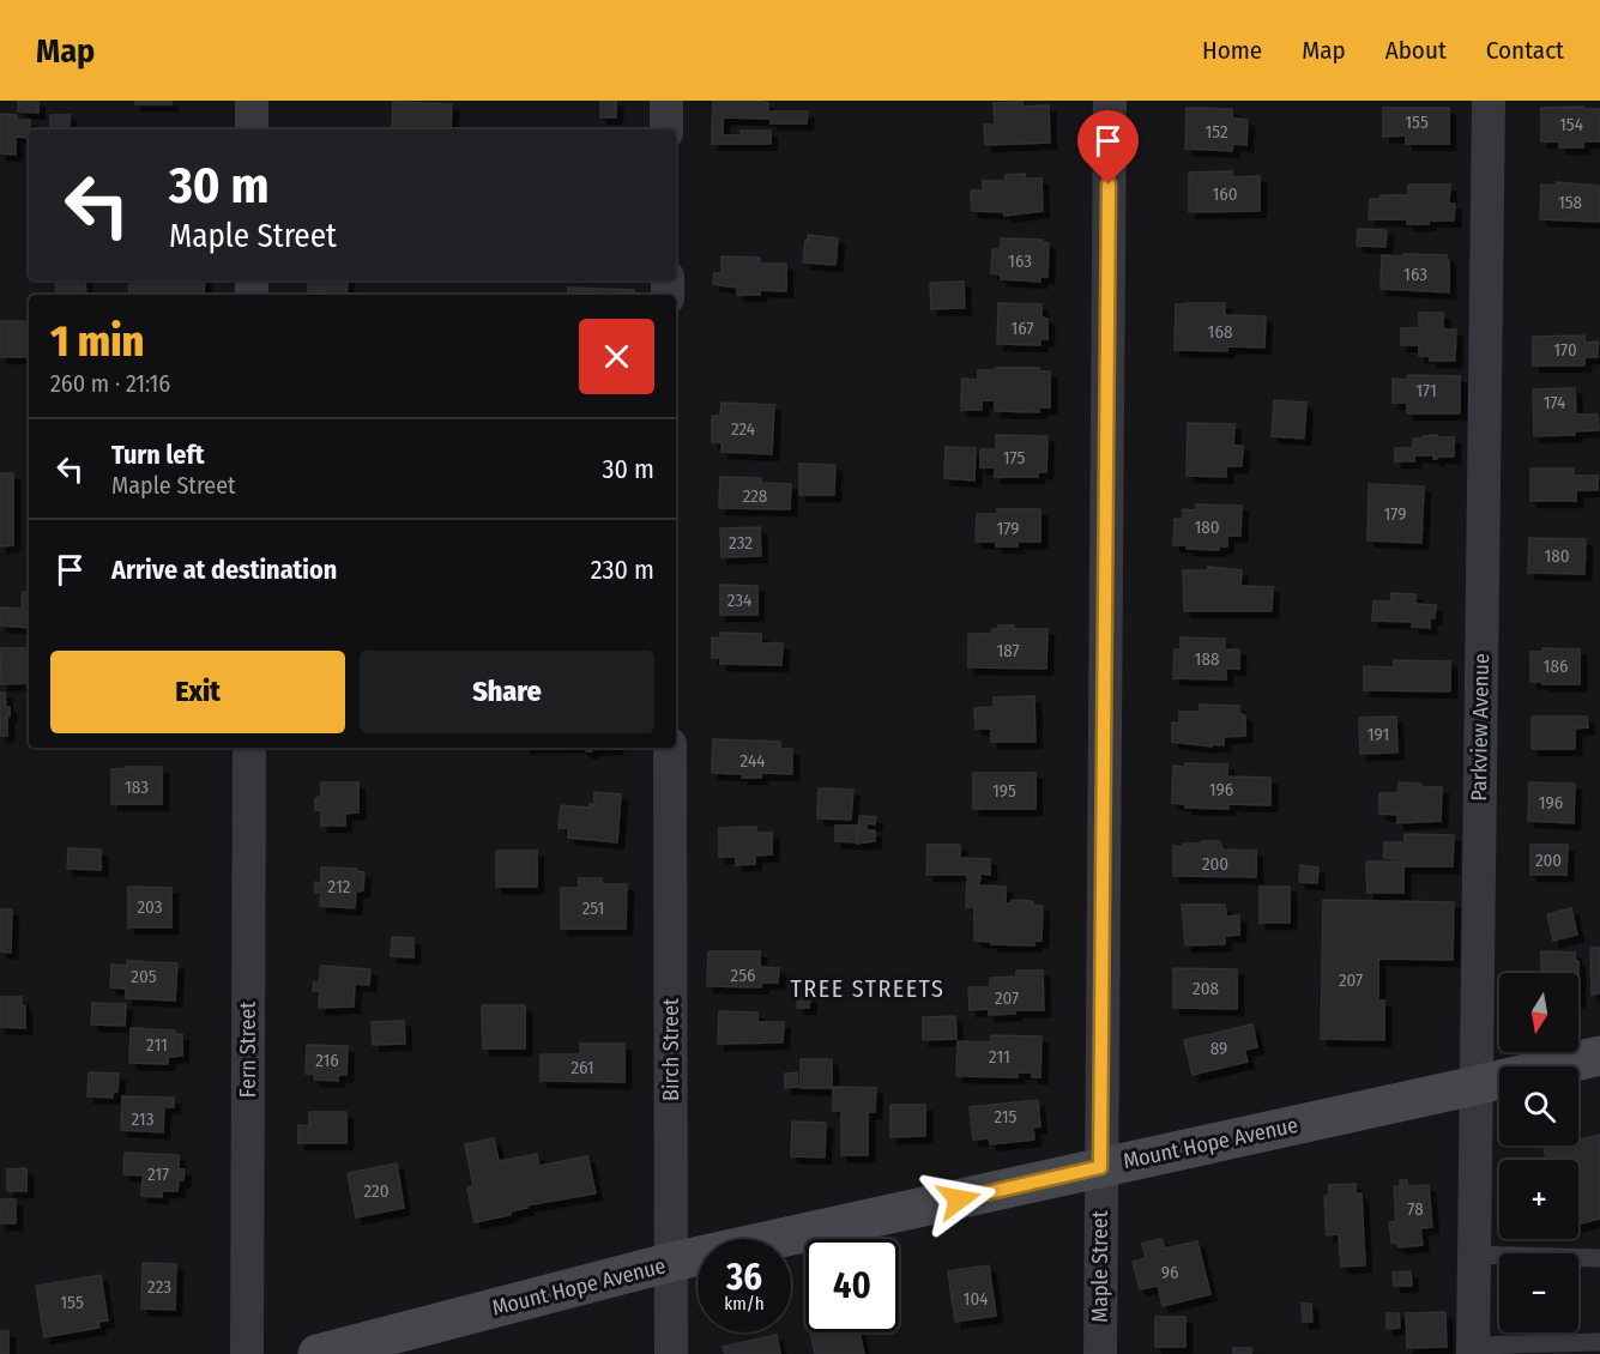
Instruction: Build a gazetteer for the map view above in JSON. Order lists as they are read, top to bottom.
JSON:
{
  "streets": {
    "street": [
      "Parkview Avenue",
      "Fern Street",
      "Birch Street",
      "Mount Hope Avenue",
      "Maple Street"
    ]
  },
  "crossings": [
    ["Parkview Avenue", "Mount Hope Avenue"],
    ["Birch Street", "Mount Hope Avenue"],
    ["Mount Hope Avenue", "Maple Street"]
  ],
  "districts": ["TREE STREETS"],
  "house_numbers": [
    "155",
    "154",
    "152",
    "160",
    "158",
    "163",
    "163",
    "167",
    "168",
    "170",
    "171",
    "174",
    "224",
    "175",
    "228",
    "179",
    "180",
    "179",
    "232",
    "180",
    "234",
    "187",
    "188",
    "186",
    "191",
    "244",
    "183",
    "196",
    "195",
    "196",
    "200",
    "200",
    "212",
    "203",
    "251",
    "256",
    "205",
    "207",
    "208",
    "207",
    "211",
    "89",
    "211",
    "216",
    "261",
    "215",
    "213",
    "217",
    "220",
    "78",
    "96",
    "223",
    "104",
    "155"
  ],
  "north": "bottom",
  "page": {
    "header": "Map",
    "nav": [
      "Home",
      "Map",
      "About",
      "Contact"
    ],
    "turn": ["30 m", "Maple Street"],
    "heading": ["1 min", "260 m · 21:16"],
    "list": [
      {
        "name": "Turn left",
        "note": "Maple Street",
        "value": "30 m"
      },
      {
        "name": "Arrive at destination",
        "value": "230 m"
      }
    ],
    "buttons": ["Exit", "Share"],
    "map_buttons": ["+", "−"],
    "speed": "36 km/h",
    "limit": "40"
  }
}
